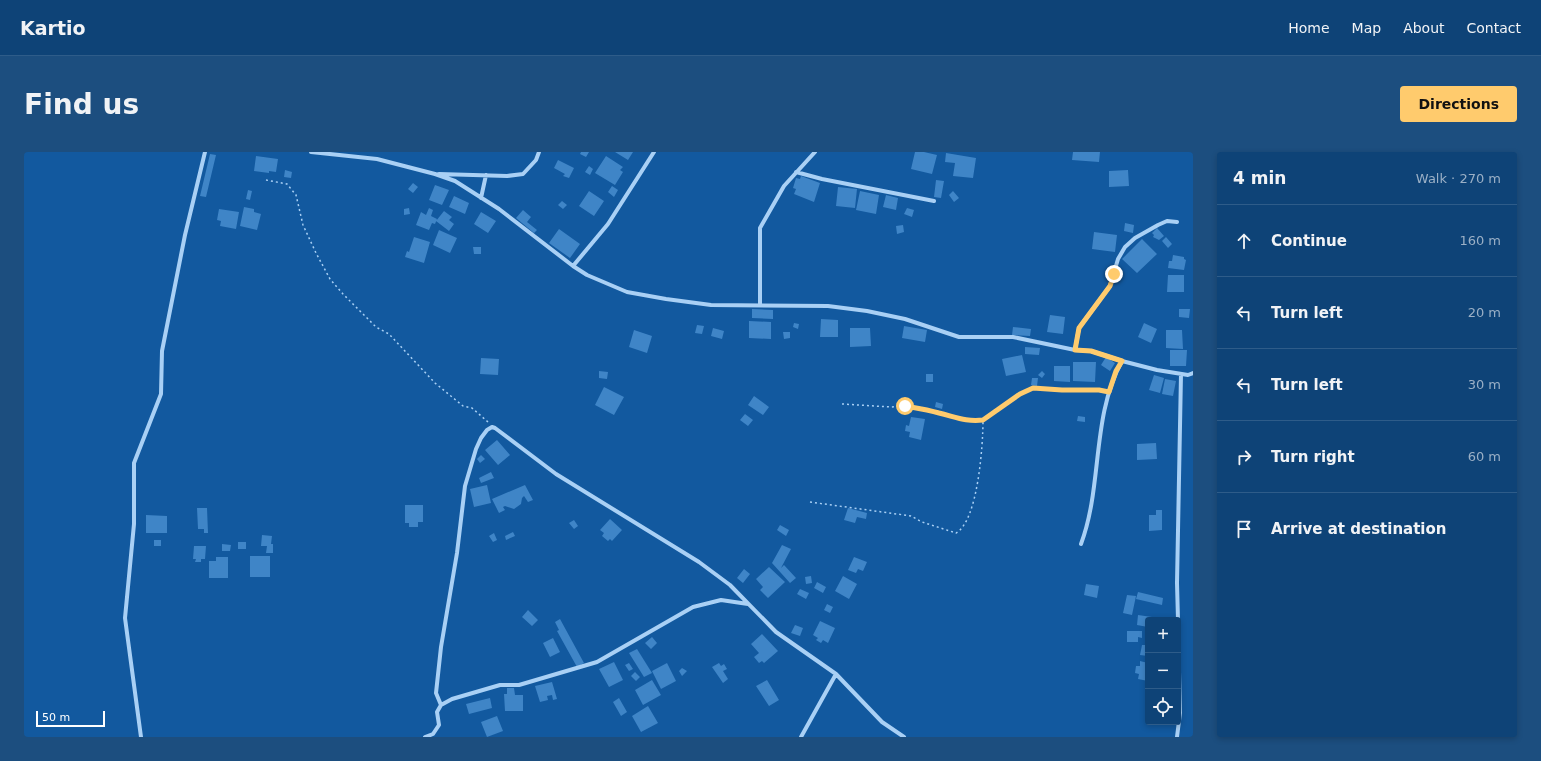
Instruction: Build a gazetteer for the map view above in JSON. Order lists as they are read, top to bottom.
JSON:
{
  "scale_bar": "50 m",
  "page": {
    "header": "Kartio",
    "nav": [
      "Home",
      "Map",
      "About",
      "Contact"
    ],
    "buttons": "Directions",
    "title": "Find us",
    "heading": ["4 min", "Walk · 270 m"],
    "list": [
      ["Continue", "160 m"],
      ["Turn left", "20 m"],
      ["Turn left", "30 m"],
      ["Turn right", "60 m"],
      "Arrive at destination"
    ],
    "map_buttons": ["+", "−"],
    "scale": "50 m"
  }
}
